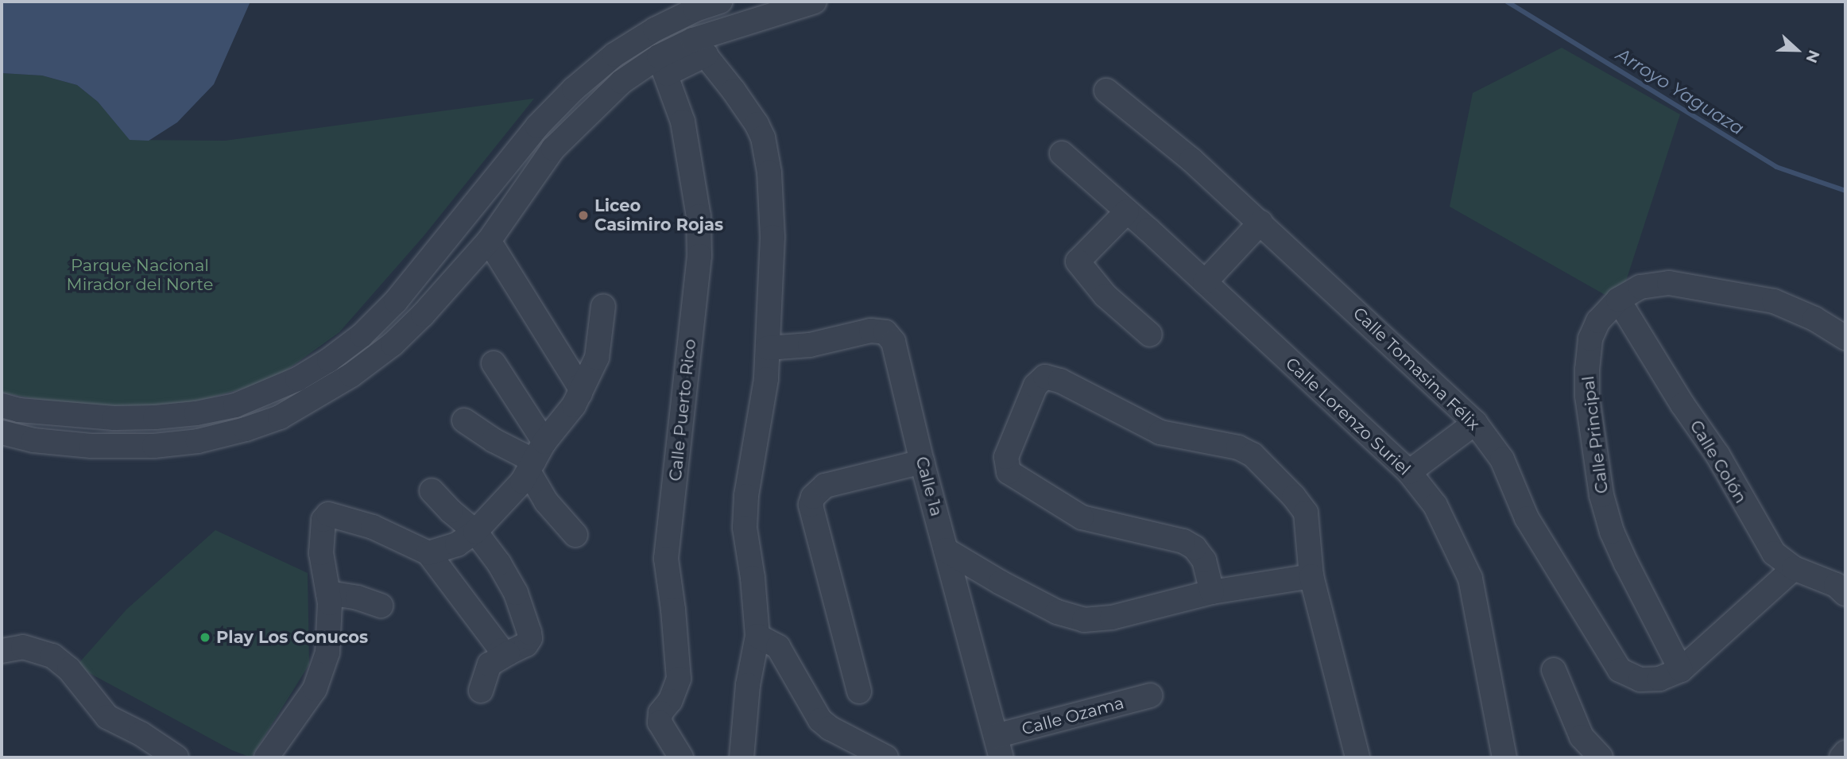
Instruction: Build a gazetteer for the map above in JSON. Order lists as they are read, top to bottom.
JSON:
{
  "streets": {
    "street": [
      "Calle Tomasina Félix",
      "Calle Puerto Rico",
      "Calle Lorenzo Suriel",
      "Calle Principal",
      "Calle Colón",
      "Calle 1a",
      "Calle Ozama"
    ]
  },
  "crossings": [
    ["Calle Tomasina Félix", "Calle Principal"],
    ["Calle Tomasina Félix", "Calle Colón"],
    ["Calle Principal", "Calle Colón"],
    ["Calle 1a", "Calle Ozama"]
  ],
  "water": ["Arroyo Yaguaza"],
  "parks": ["Parque Nacional Mirador del Norte"],
  "places": ["Liceo Casimiro Rojas", "Play Los Conucos"],
  "north": "right"
}
